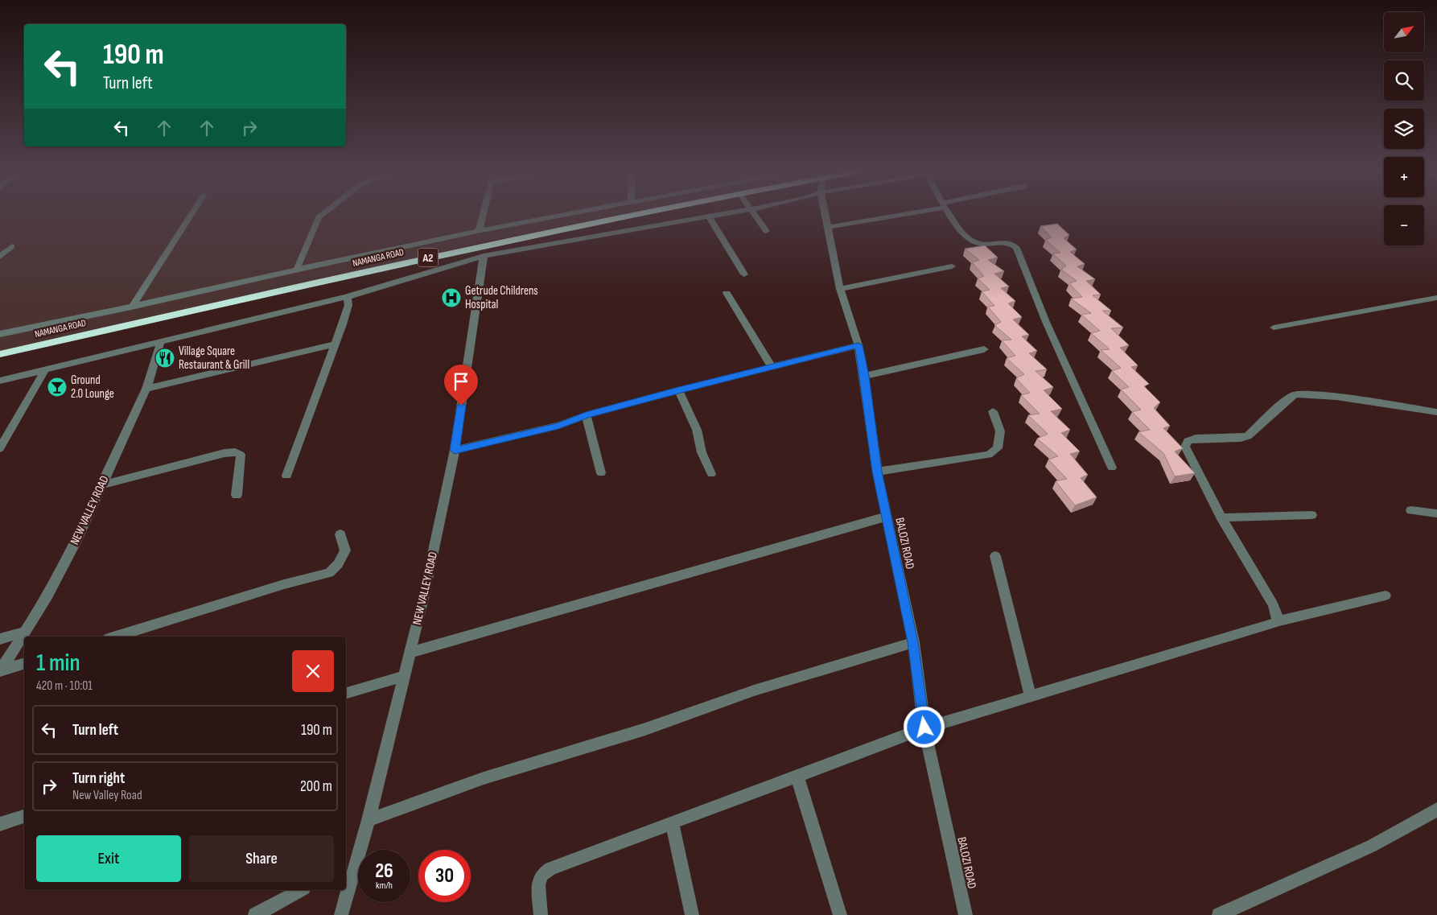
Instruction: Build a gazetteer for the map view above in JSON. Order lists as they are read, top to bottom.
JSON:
{
  "streets": {
    "highway": ["NAMANGA ROAD", "A2"],
    "street": ["NEW VALLEY ROAD", "BALOZI ROAD"]
  },
  "places": {
    "hospital": ["Getrude Childrens Hospital"],
    "restaurant": ["Village Square Restaurant & Grill"],
    "bar": ["Ground 2.0 Lounge"]
  },
  "north": "top right",
  "page": {
    "map_buttons": ["+", "−"],
    "turn": ["190 m", "Turn left"],
    "heading": ["1 min", "420 m · 10:01"],
    "list": [
      {
        "name": "Turn left",
        "value": "190 m"
      },
      {
        "name": "Turn right",
        "note": "New Valley Road",
        "value": "200 m"
      }
    ],
    "buttons": ["Exit", "Share"],
    "speed": "26 km/h",
    "limit": "30"
  }
}
